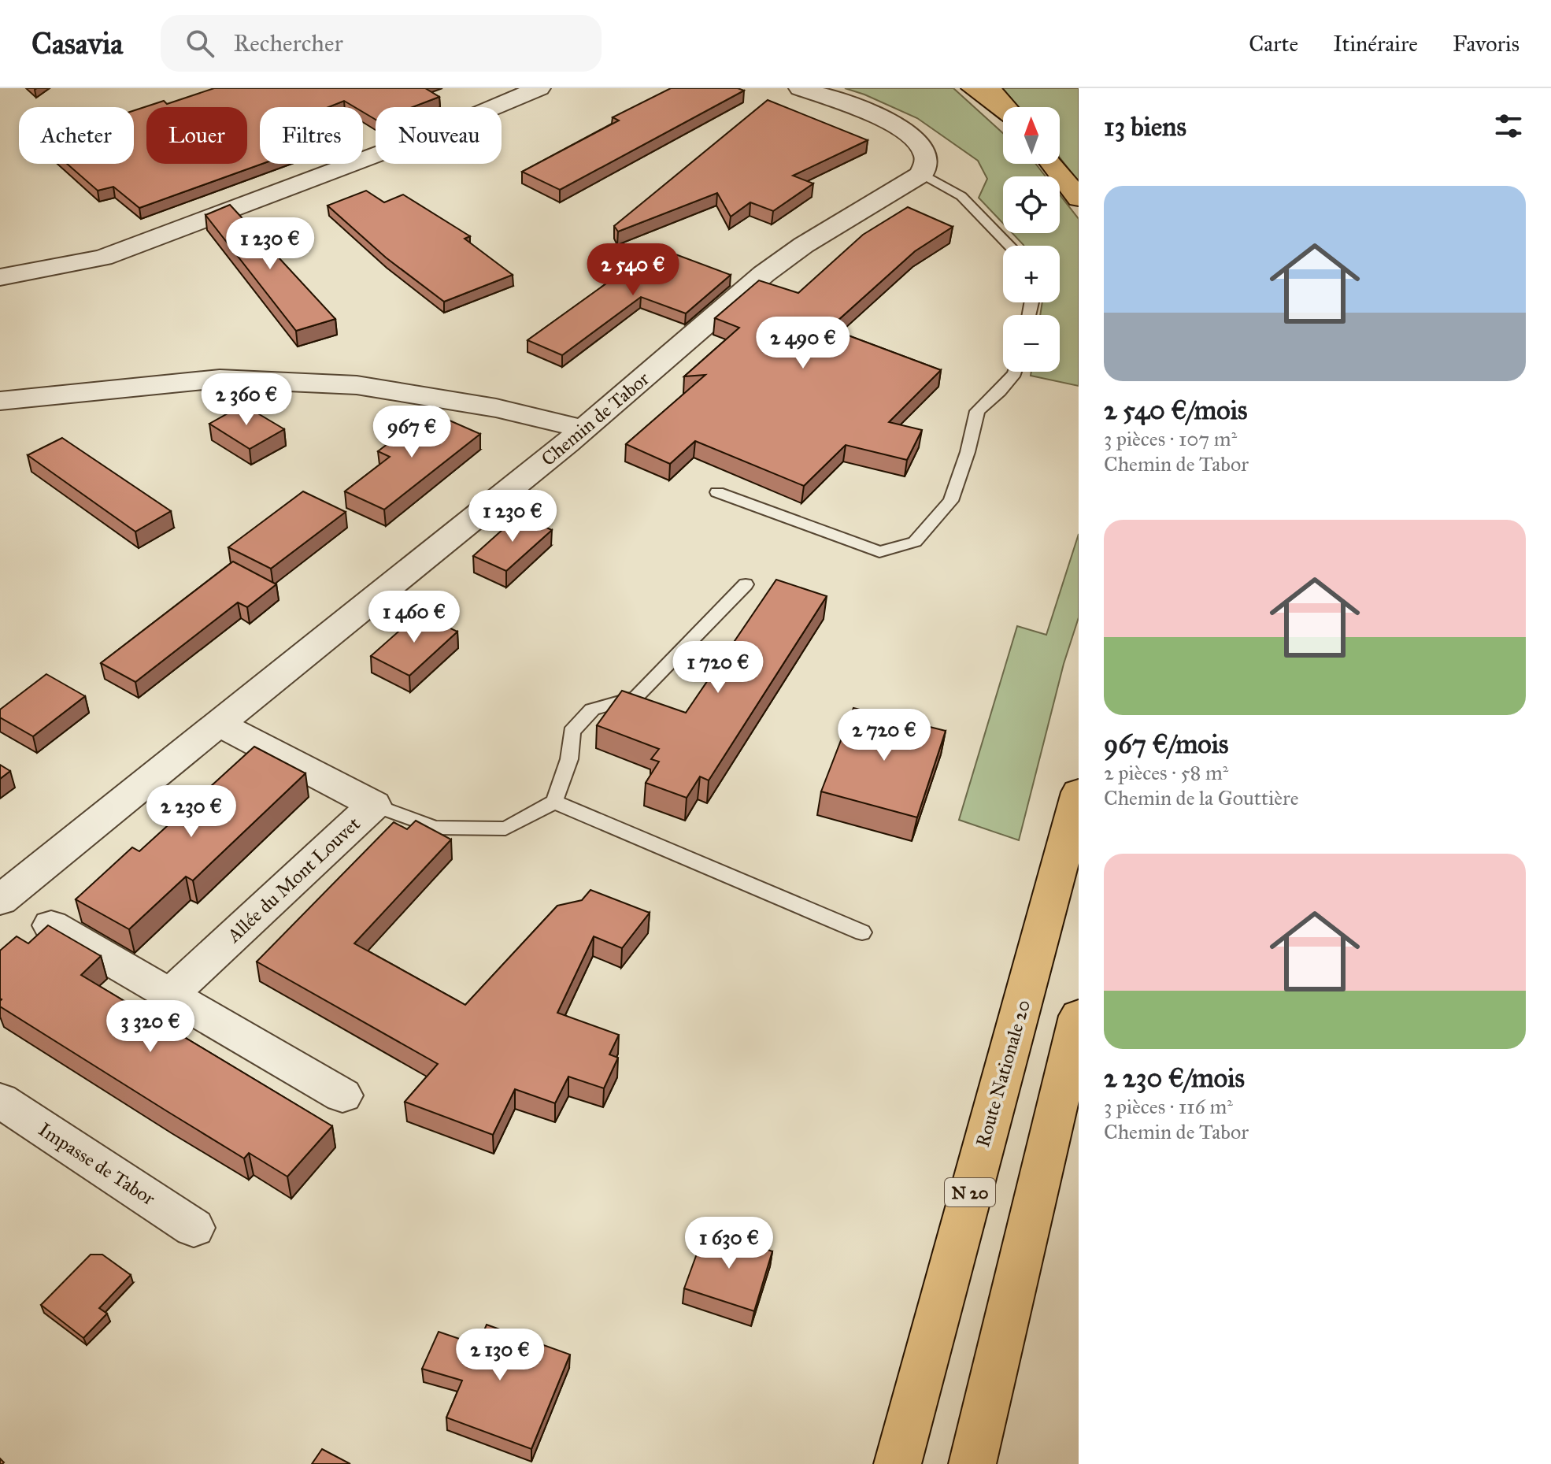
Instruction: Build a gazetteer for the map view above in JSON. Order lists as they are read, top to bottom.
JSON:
{
  "streets": {
    "main road": ["Route Nationale 20", "N 20"],
    "street": ["Chemin de Tabor", "Allée du Mont Louvet", "Impasse de Tabor"]
  },
  "crossings": [
    ["Chemin de Tabor", "Allée du Mont Louvet"]
  ],
  "north": "top",
  "page": {
    "header": "Casavia",
    "search": "Rechercher",
    "nav": ["Carte", "Itinéraire", "Favoris"],
    "heading": "13 biens",
    "map_buttons": ["+", "−"],
    "chip": [
      "Acheter",
      "Louer",
      "Filtres",
      "Nouveau"
    ],
    "list": [
      {
        "name": "2 540 €/mois",
        "note": "3 pièces · 107 m² · Chemin de Tabor"
      },
      {
        "name": "967 €/mois",
        "note": "2 pièces · 58 m² · Chemin de la Gouttière"
      },
      {
        "name": "2 230 €/mois",
        "note": "3 pièces · 116 m² · Chemin de Tabor"
      }
    ],
    "price": [
      "1 230 €",
      "2 540 €",
      "2 490 €",
      "2 360 €",
      "967 €",
      "1 230 €",
      "1 460 €",
      "1 720 €",
      "2 720 €",
      "2 230 €",
      "3 320 €",
      "1 630 €",
      "2 130 €"
    ]
  }
}
